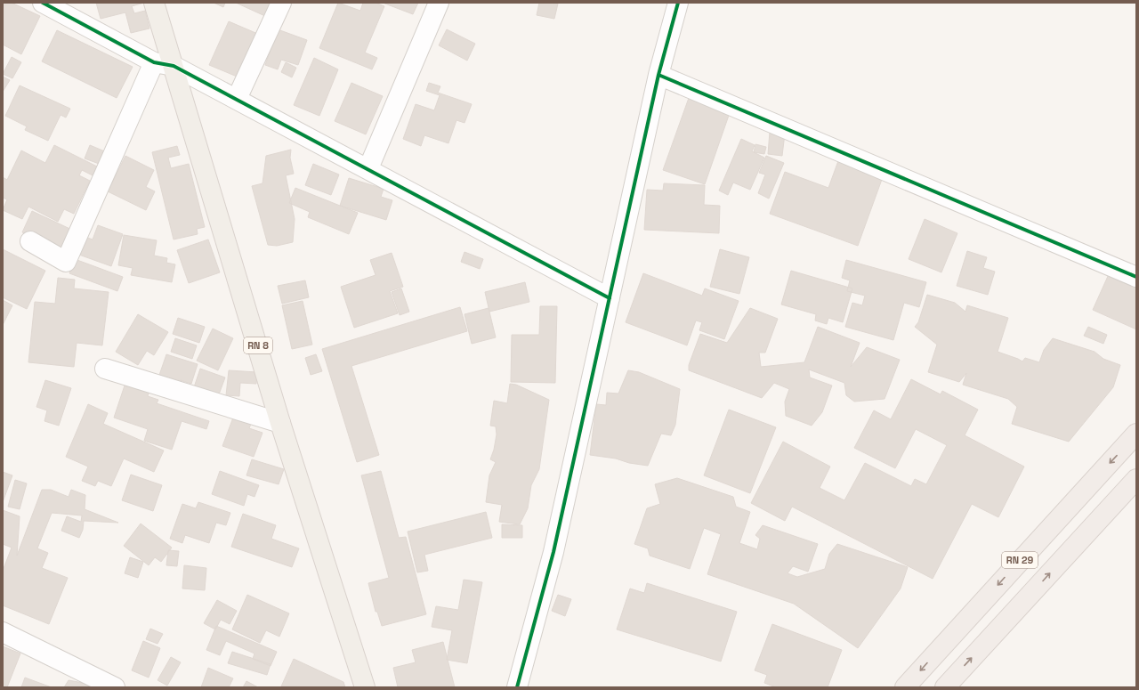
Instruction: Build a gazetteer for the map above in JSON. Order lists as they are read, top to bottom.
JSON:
{
  "streets": {
    "highway": ["RN 29"],
    "main road": ["RN 8"]
  }
}
